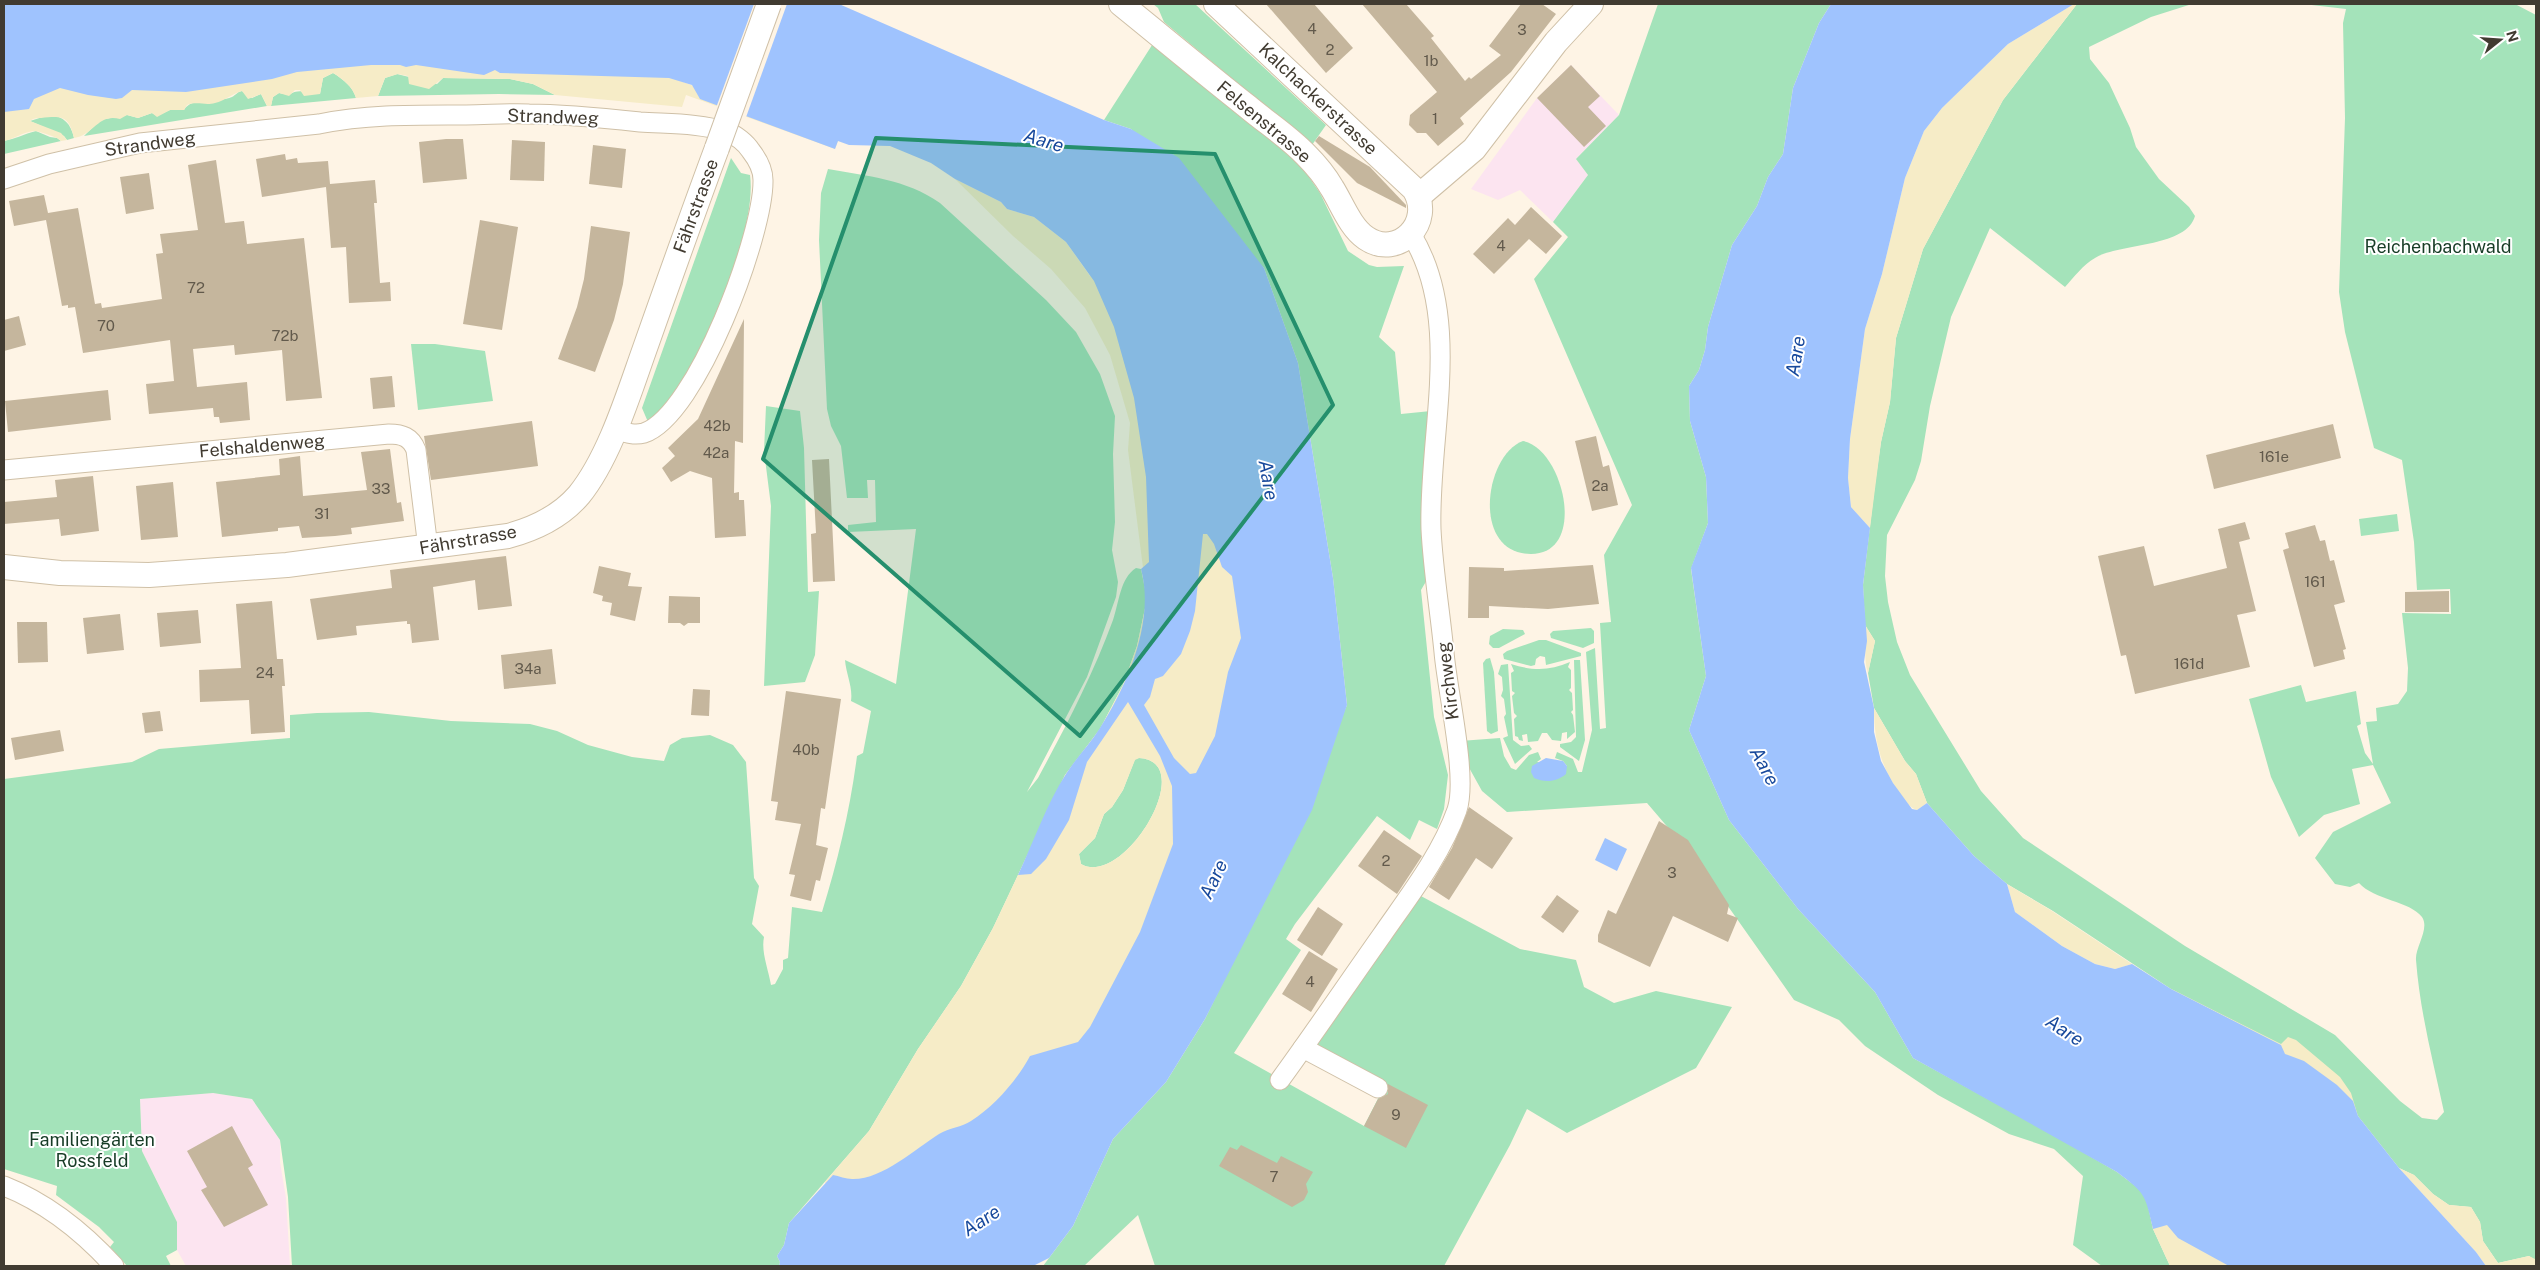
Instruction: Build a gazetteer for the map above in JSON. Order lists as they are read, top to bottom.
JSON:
{
  "streets": {
    "street": [
      "Kalchackerstrasse",
      "Strandweg",
      "Felsenstrasse",
      "Fährstrasse",
      "Felshaldenweg",
      "Kirchweg"
    ]
  },
  "crossings": [
    ["Strandweg", "Fährstrasse"],
    ["Felsenstrasse", "Kirchweg"],
    ["Fährstrasse", "Felshaldenweg"]
  ],
  "water": ["Aare"],
  "parks": ["Reichenbachwald", "Familiengärten Rossfeld"],
  "house_numbers": [
    "4",
    "3",
    "2",
    "1b",
    "1",
    "4",
    "72",
    "70",
    "72b",
    "42b",
    "42a",
    "161e",
    "2a",
    "33",
    "31",
    "161",
    "161d",
    "34a",
    "24",
    "40b",
    "2",
    "3",
    "4",
    "9",
    "7"
  ],
  "north": "right"
}
